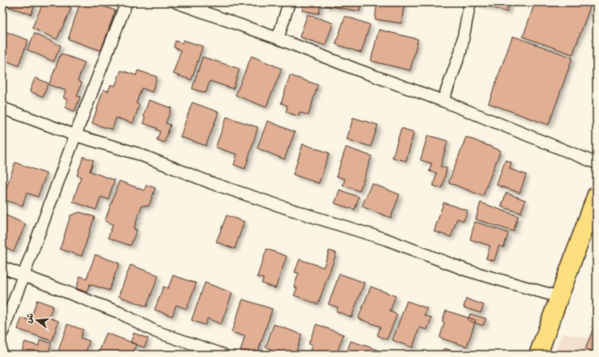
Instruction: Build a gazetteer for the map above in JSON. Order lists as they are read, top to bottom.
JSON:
{
  "north": "left"
}
